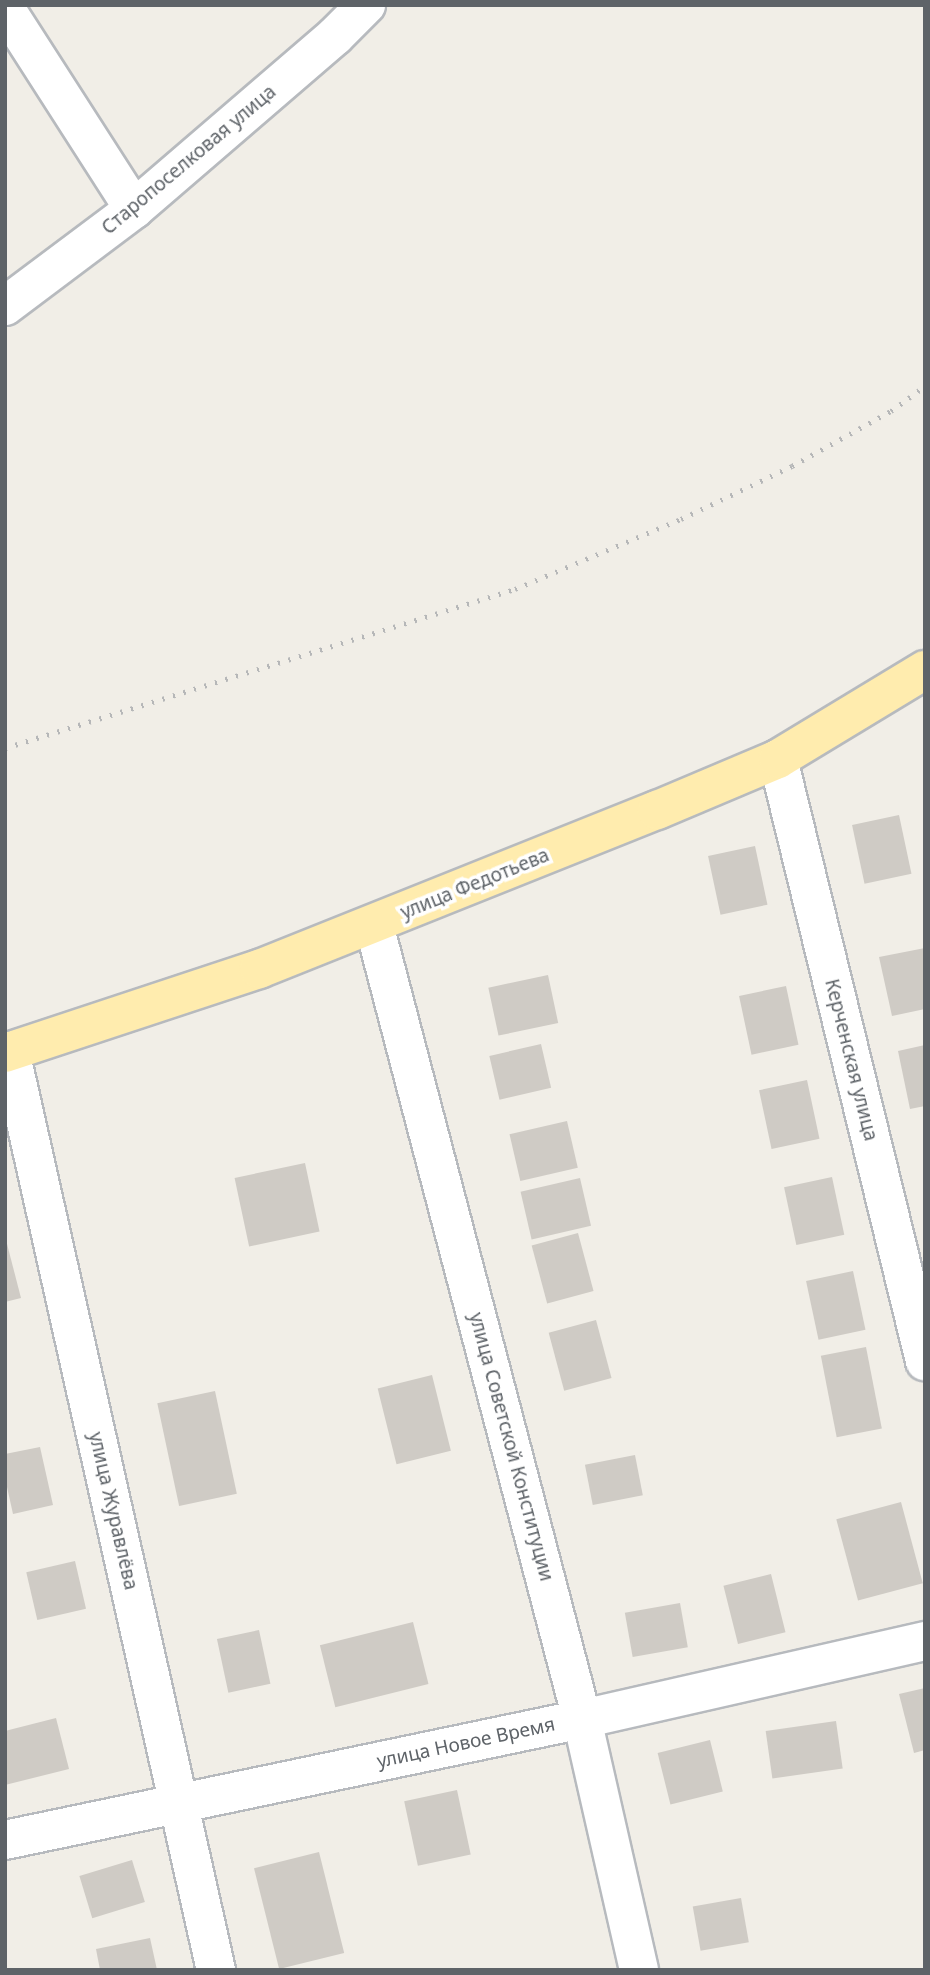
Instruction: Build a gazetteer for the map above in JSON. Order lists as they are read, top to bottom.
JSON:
{
  "streets": {
    "main road": ["улица Федотьева"],
    "street": [
      "Старопоселковая улица",
      "Керченская улица",
      "улица Советской Конституции",
      "улица Журавлёва",
      "улица Новое Время"
    ]
  },
  "crossings": [
    ["улица Федотьева", "Керченская улица"],
    ["улица Федотьева", "улица Советской Конституции"],
    ["улица Федотьева", "улица Журавлёва"],
    ["улица Советской Конституции", "улица Новое Время"],
    ["улица Журавлёва", "улица Новое Время"]
  ]
}
